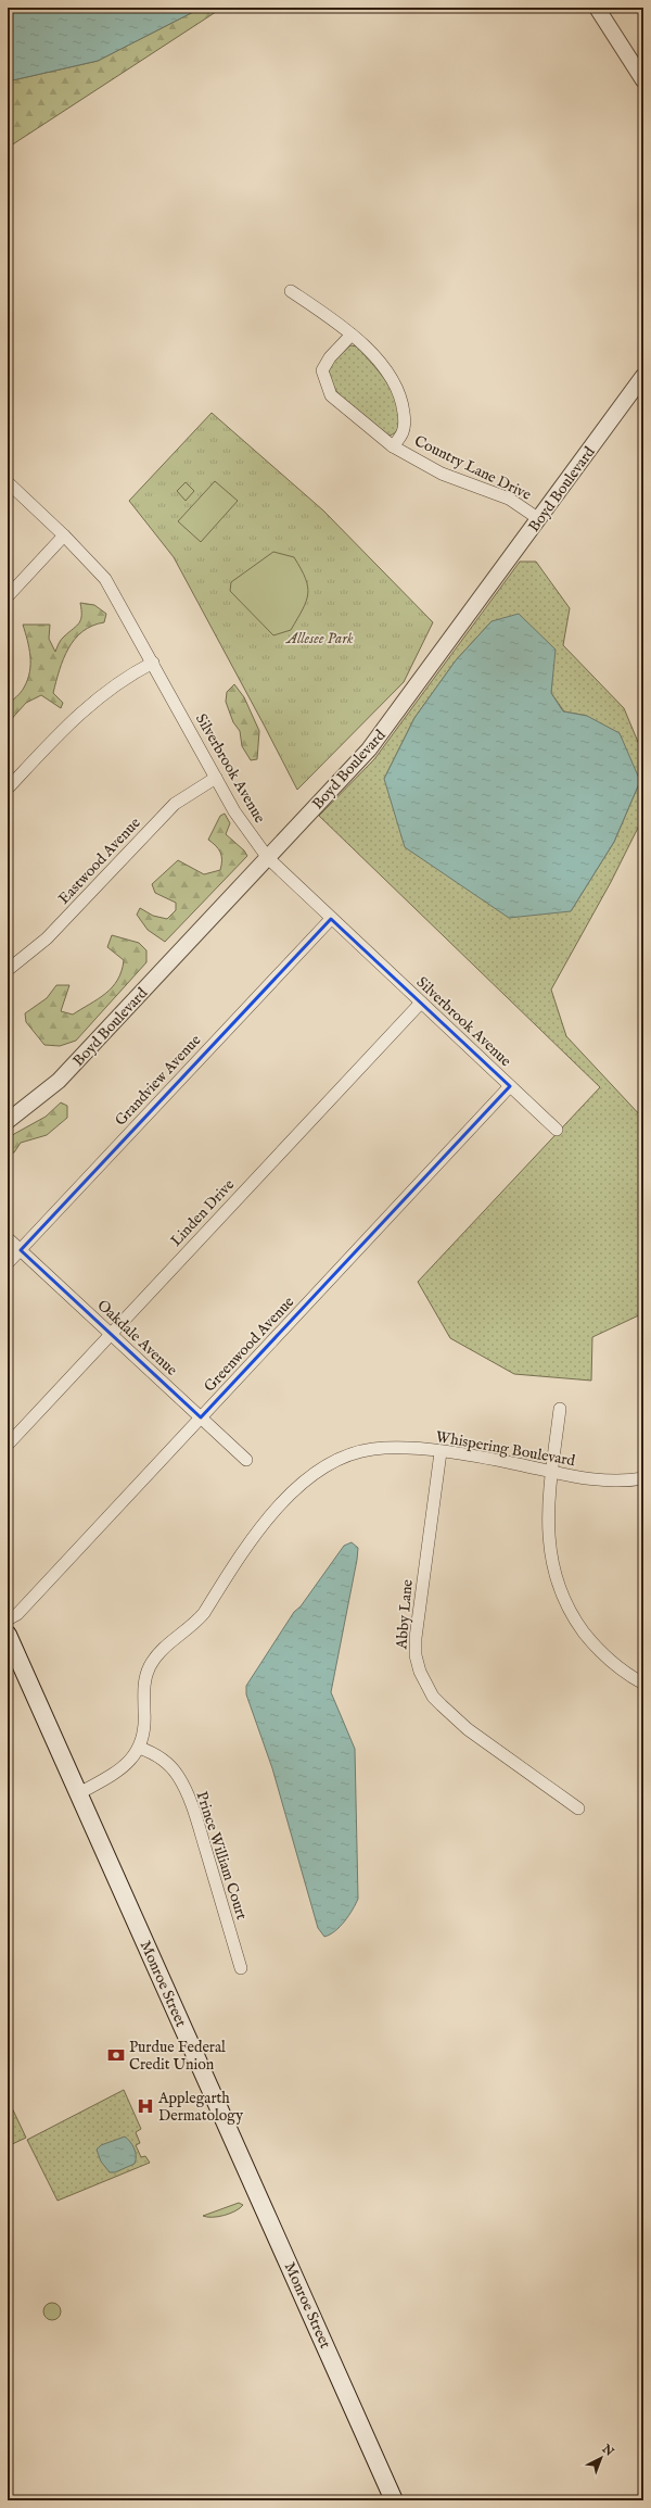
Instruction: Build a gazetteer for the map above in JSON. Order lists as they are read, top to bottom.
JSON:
{
  "streets": {
    "main road": ["Monroe Street"],
    "street": [
      "Country Lane Drive",
      "Boyd Boulevard",
      "Silverbrook Avenue",
      "Eastwood Avenue",
      "Grandview Avenue",
      "Linden Drive",
      "Oakdale Avenue",
      "Greenwood Avenue",
      "Whispering Boulevard",
      "Abby Lane",
      "Prince William Court"
    ]
  },
  "crossings": [
    ["Country Lane Drive", "Boyd Boulevard"],
    ["Boyd Boulevard", "Silverbrook Avenue"],
    ["Silverbrook Avenue", "Eastwood Avenue"],
    ["Silverbrook Avenue", "Grandview Avenue"],
    ["Silverbrook Avenue", "Linden Drive"],
    ["Silverbrook Avenue", "Greenwood Avenue"],
    ["Grandview Avenue", "Oakdale Avenue"],
    ["Linden Drive", "Oakdale Avenue"],
    ["Oakdale Avenue", "Greenwood Avenue"],
    ["Whispering Boulevard", "Abby Lane"],
    ["Whispering Boulevard", "Prince William Court"],
    ["Whispering Boulevard", "Monroe Street"]
  ],
  "parks": ["Allesee Park"],
  "places": {
    "bank": ["Purdue Federal Credit Union"],
    "hospital": ["Applegarth Dermatology"]
  },
  "north": "top right"
}
